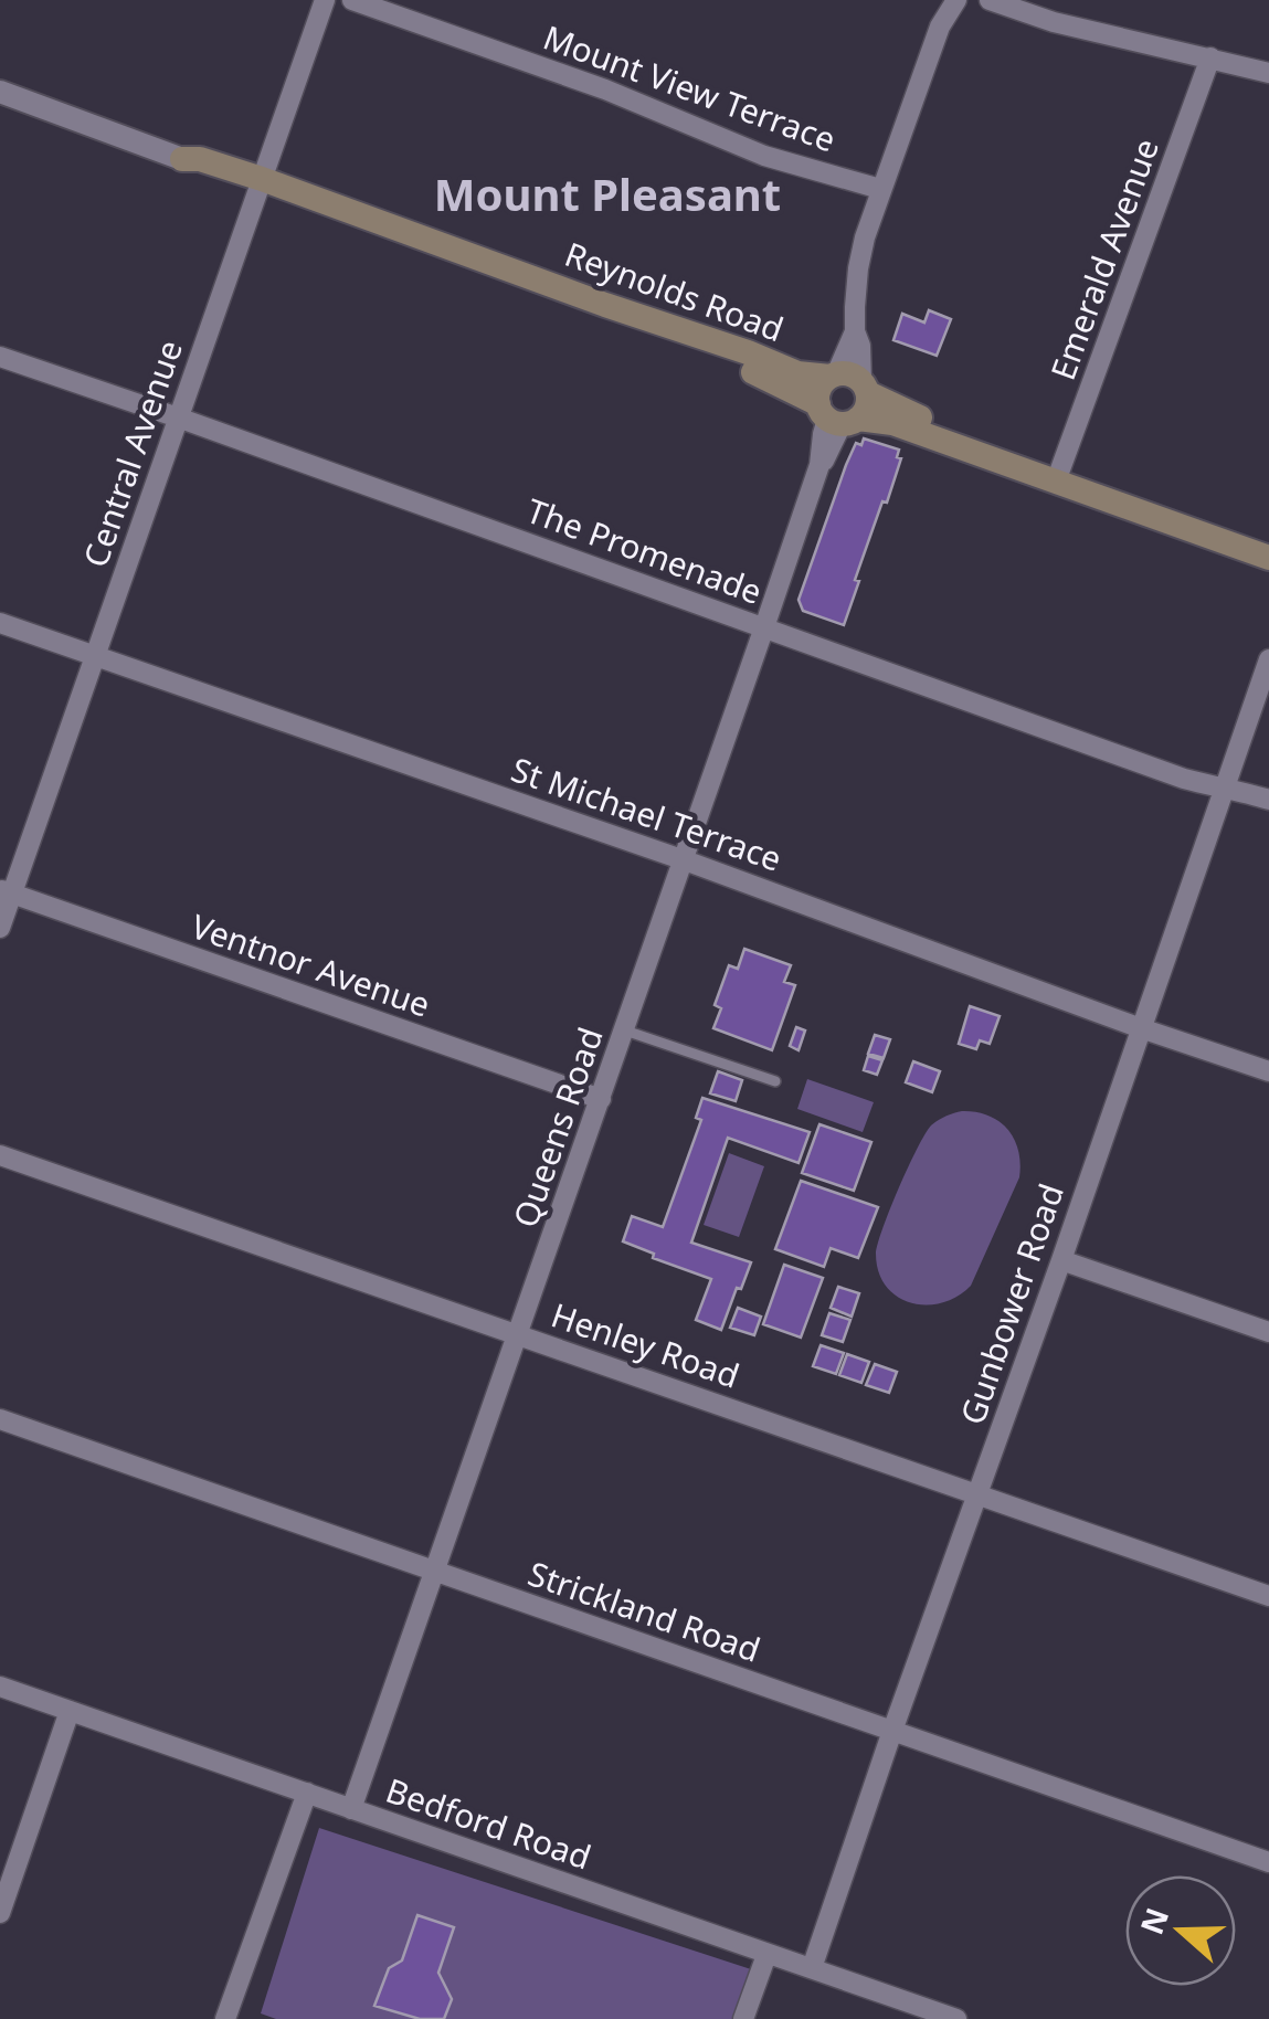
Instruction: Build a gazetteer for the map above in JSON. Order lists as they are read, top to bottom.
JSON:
{
  "streets": {
    "main road": ["Reynolds Road"],
    "street": [
      "Mount View Terrace",
      "Emerald Avenue",
      "Central Avenue",
      "The Promenade",
      "St Michael Terrace",
      "Ventnor Avenue",
      "Queens Road",
      "Gunbower Road",
      "Henley Road",
      "Strickland Road",
      "Bedford Road"
    ]
  },
  "crossings": [
    ["Emerald Avenue", "Reynolds Road"],
    ["Reynolds Road", "Central Avenue"],
    ["Reynolds Road", "Queens Road"],
    ["Central Avenue", "The Promenade"],
    ["Central Avenue", "St Michael Terrace"],
    ["Central Avenue", "Ventnor Avenue"],
    ["The Promenade", "Queens Road"],
    ["The Promenade", "Gunbower Road"],
    ["St Michael Terrace", "Queens Road"],
    ["St Michael Terrace", "Gunbower Road"],
    ["Ventnor Avenue", "Queens Road"],
    ["Queens Road", "Henley Road"],
    ["Queens Road", "Strickland Road"],
    ["Queens Road", "Bedford Road"],
    ["Gunbower Road", "Henley Road"],
    ["Gunbower Road", "Strickland Road"],
    ["Gunbower Road", "Bedford Road"]
  ],
  "districts": ["Mount Pleasant"],
  "north": "left"
}
